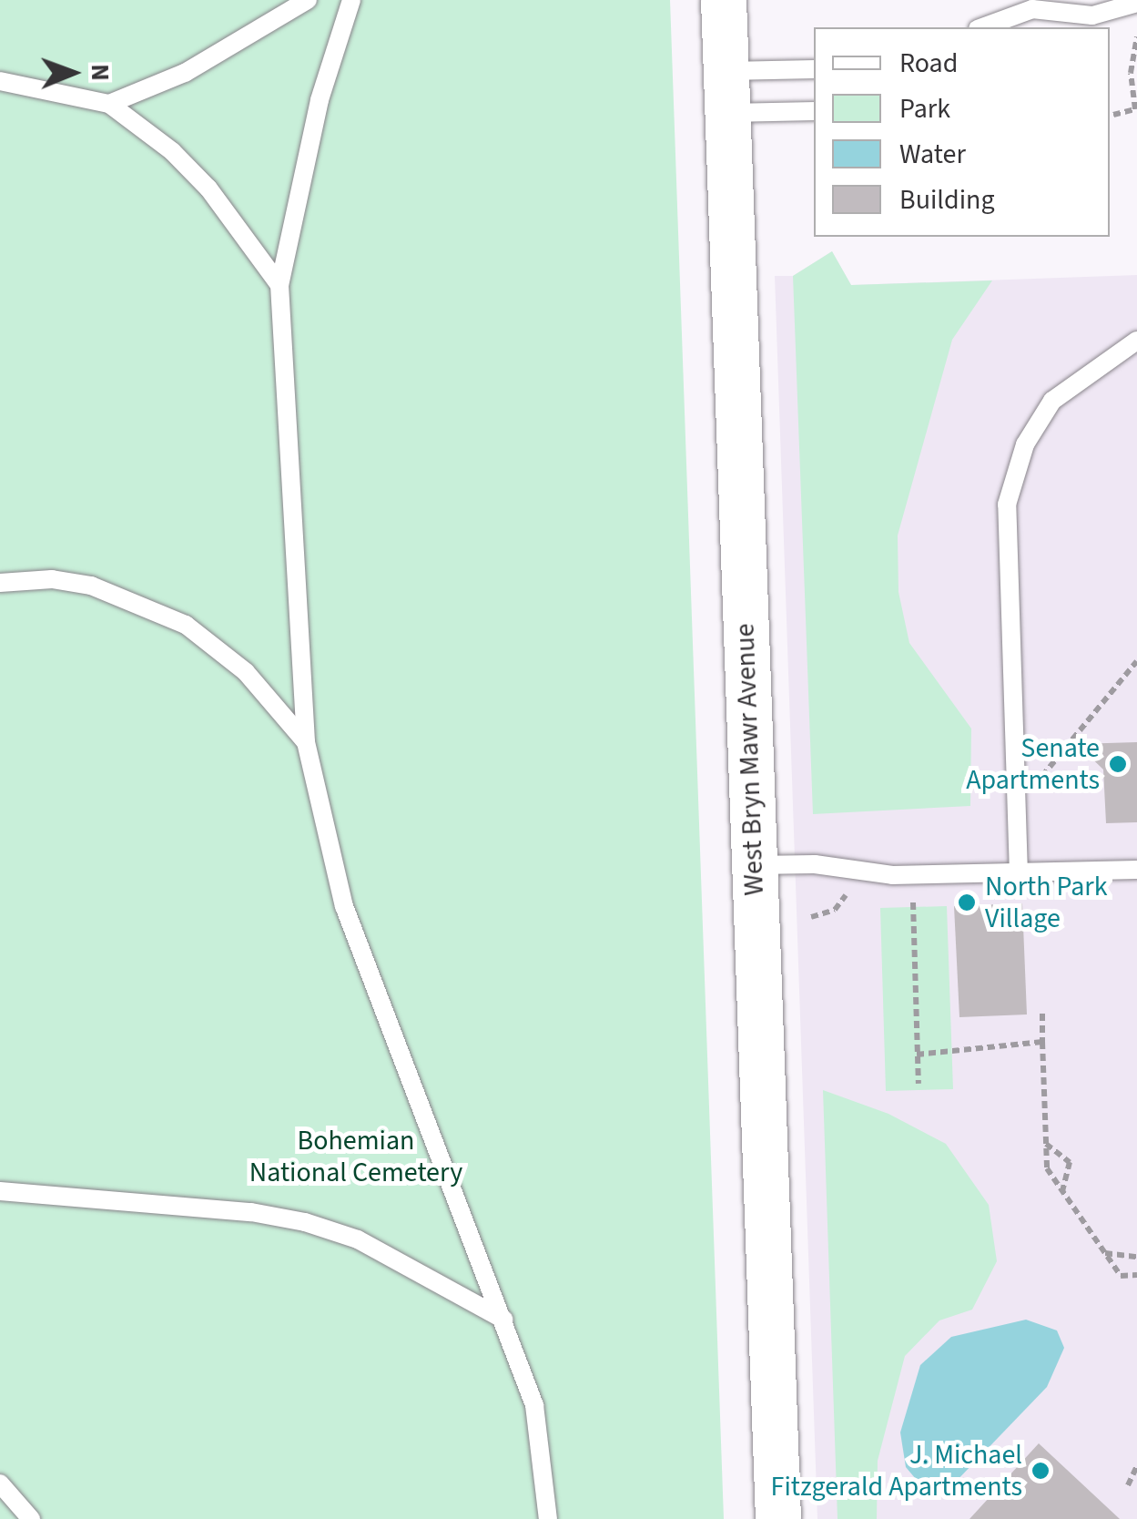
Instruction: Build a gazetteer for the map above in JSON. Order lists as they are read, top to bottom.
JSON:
{
  "streets": {
    "street": ["West Bryn Mawr Avenue"]
  },
  "parks": ["Bohemian National Cemetery"],
  "places": ["Senate Apartments", "North Park Village", "J. Michael Fitzgerald Apartments"],
  "legend": [
    "Road",
    "Park",
    "Water",
    "Building"
  ],
  "north": "right"
}
